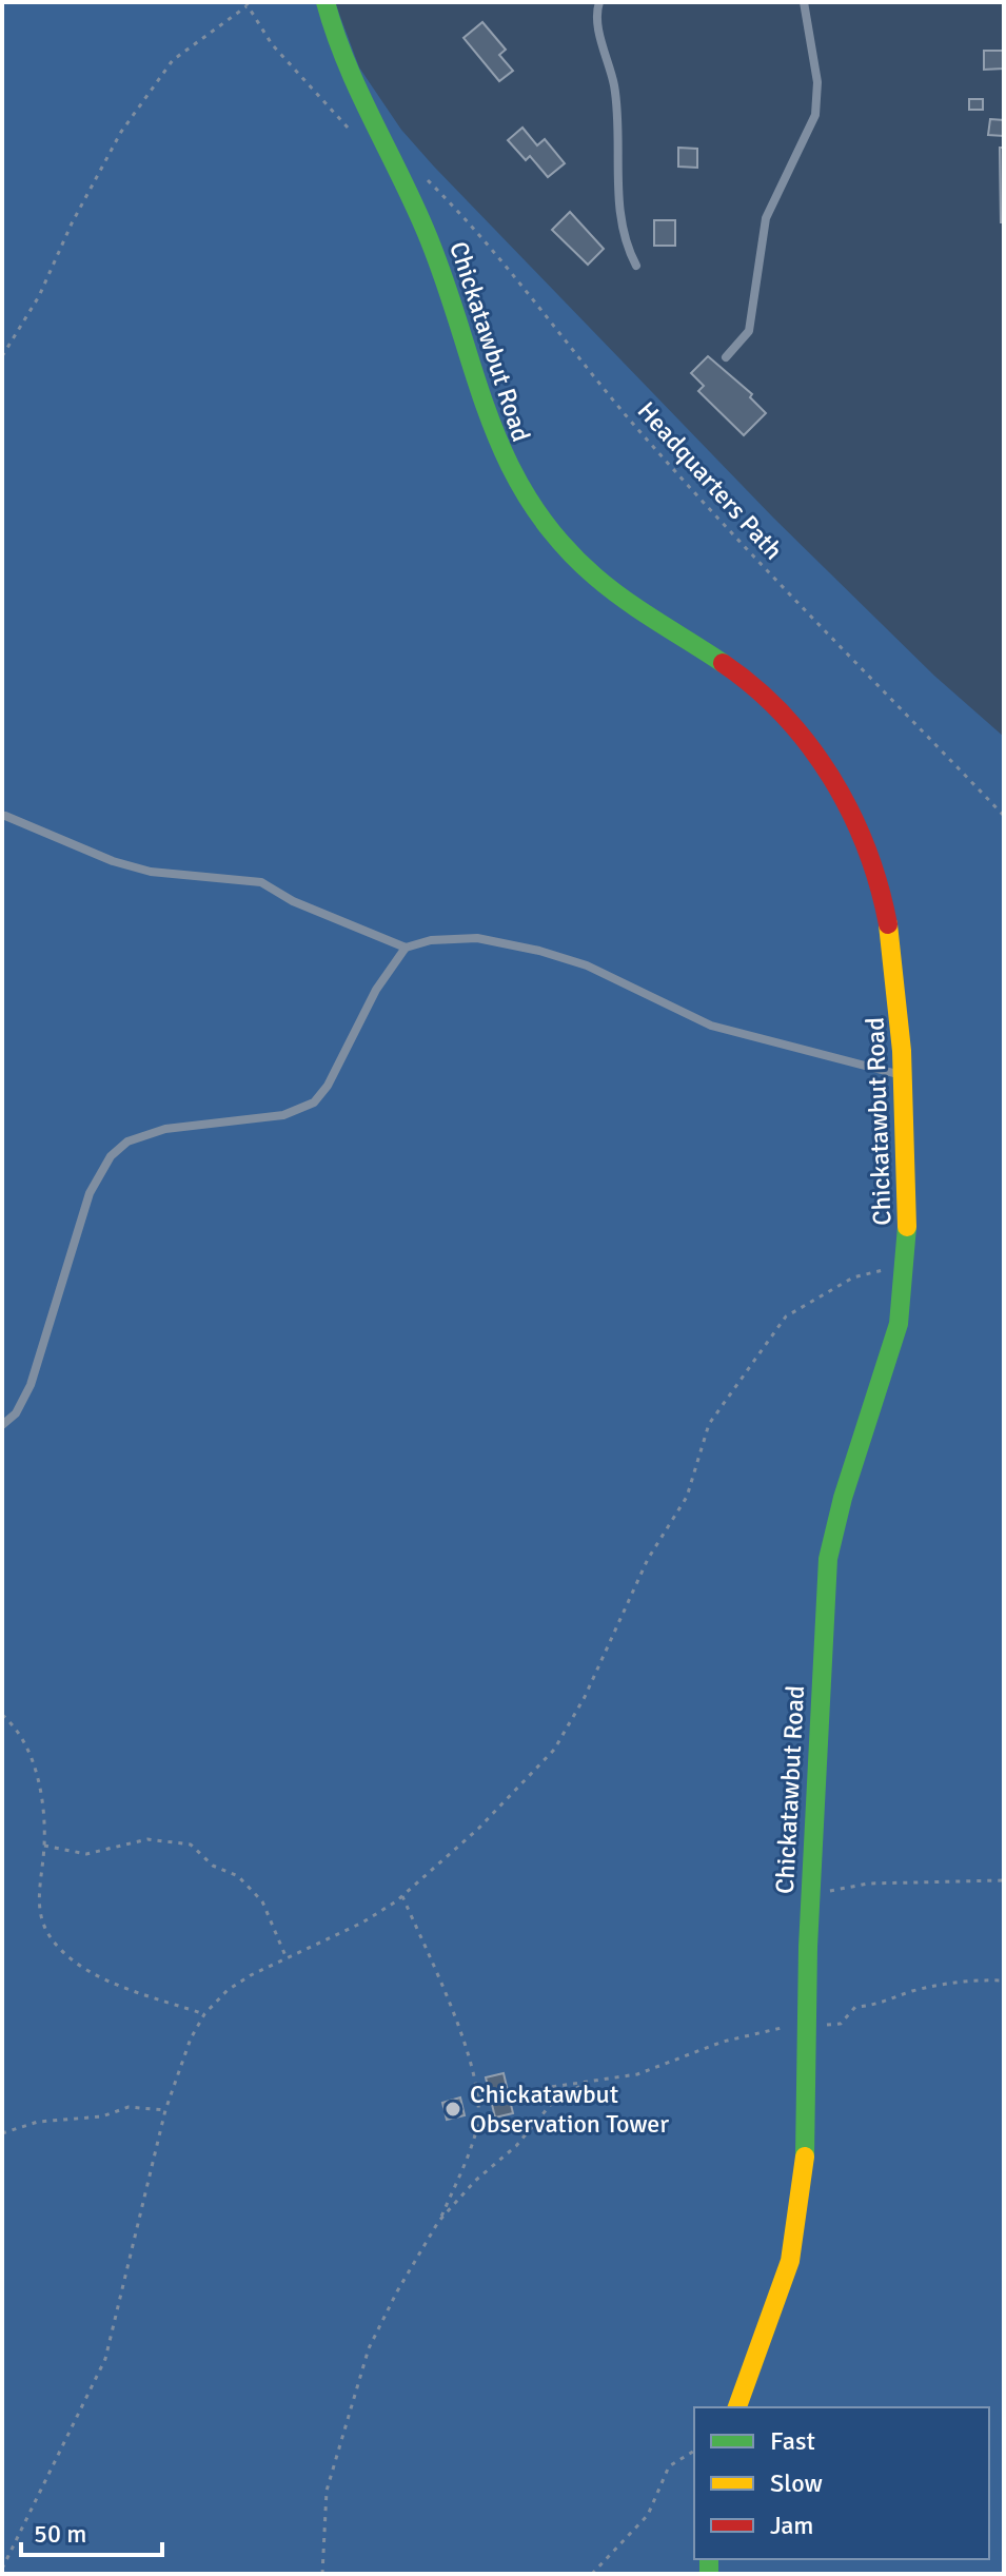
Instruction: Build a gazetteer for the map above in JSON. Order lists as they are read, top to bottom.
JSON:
{
  "streets": {
    "main road": ["Chickatawbut Road"],
    "path": ["Headquarters Path"]
  },
  "crossings": [
    ["Chickatawbut Road", "Headquarters Path"]
  ],
  "places": ["Chickatawbut Observation Tower"],
  "legend": ["Fast", "Slow", "Jam"],
  "scale_bar": "50 m"
}
